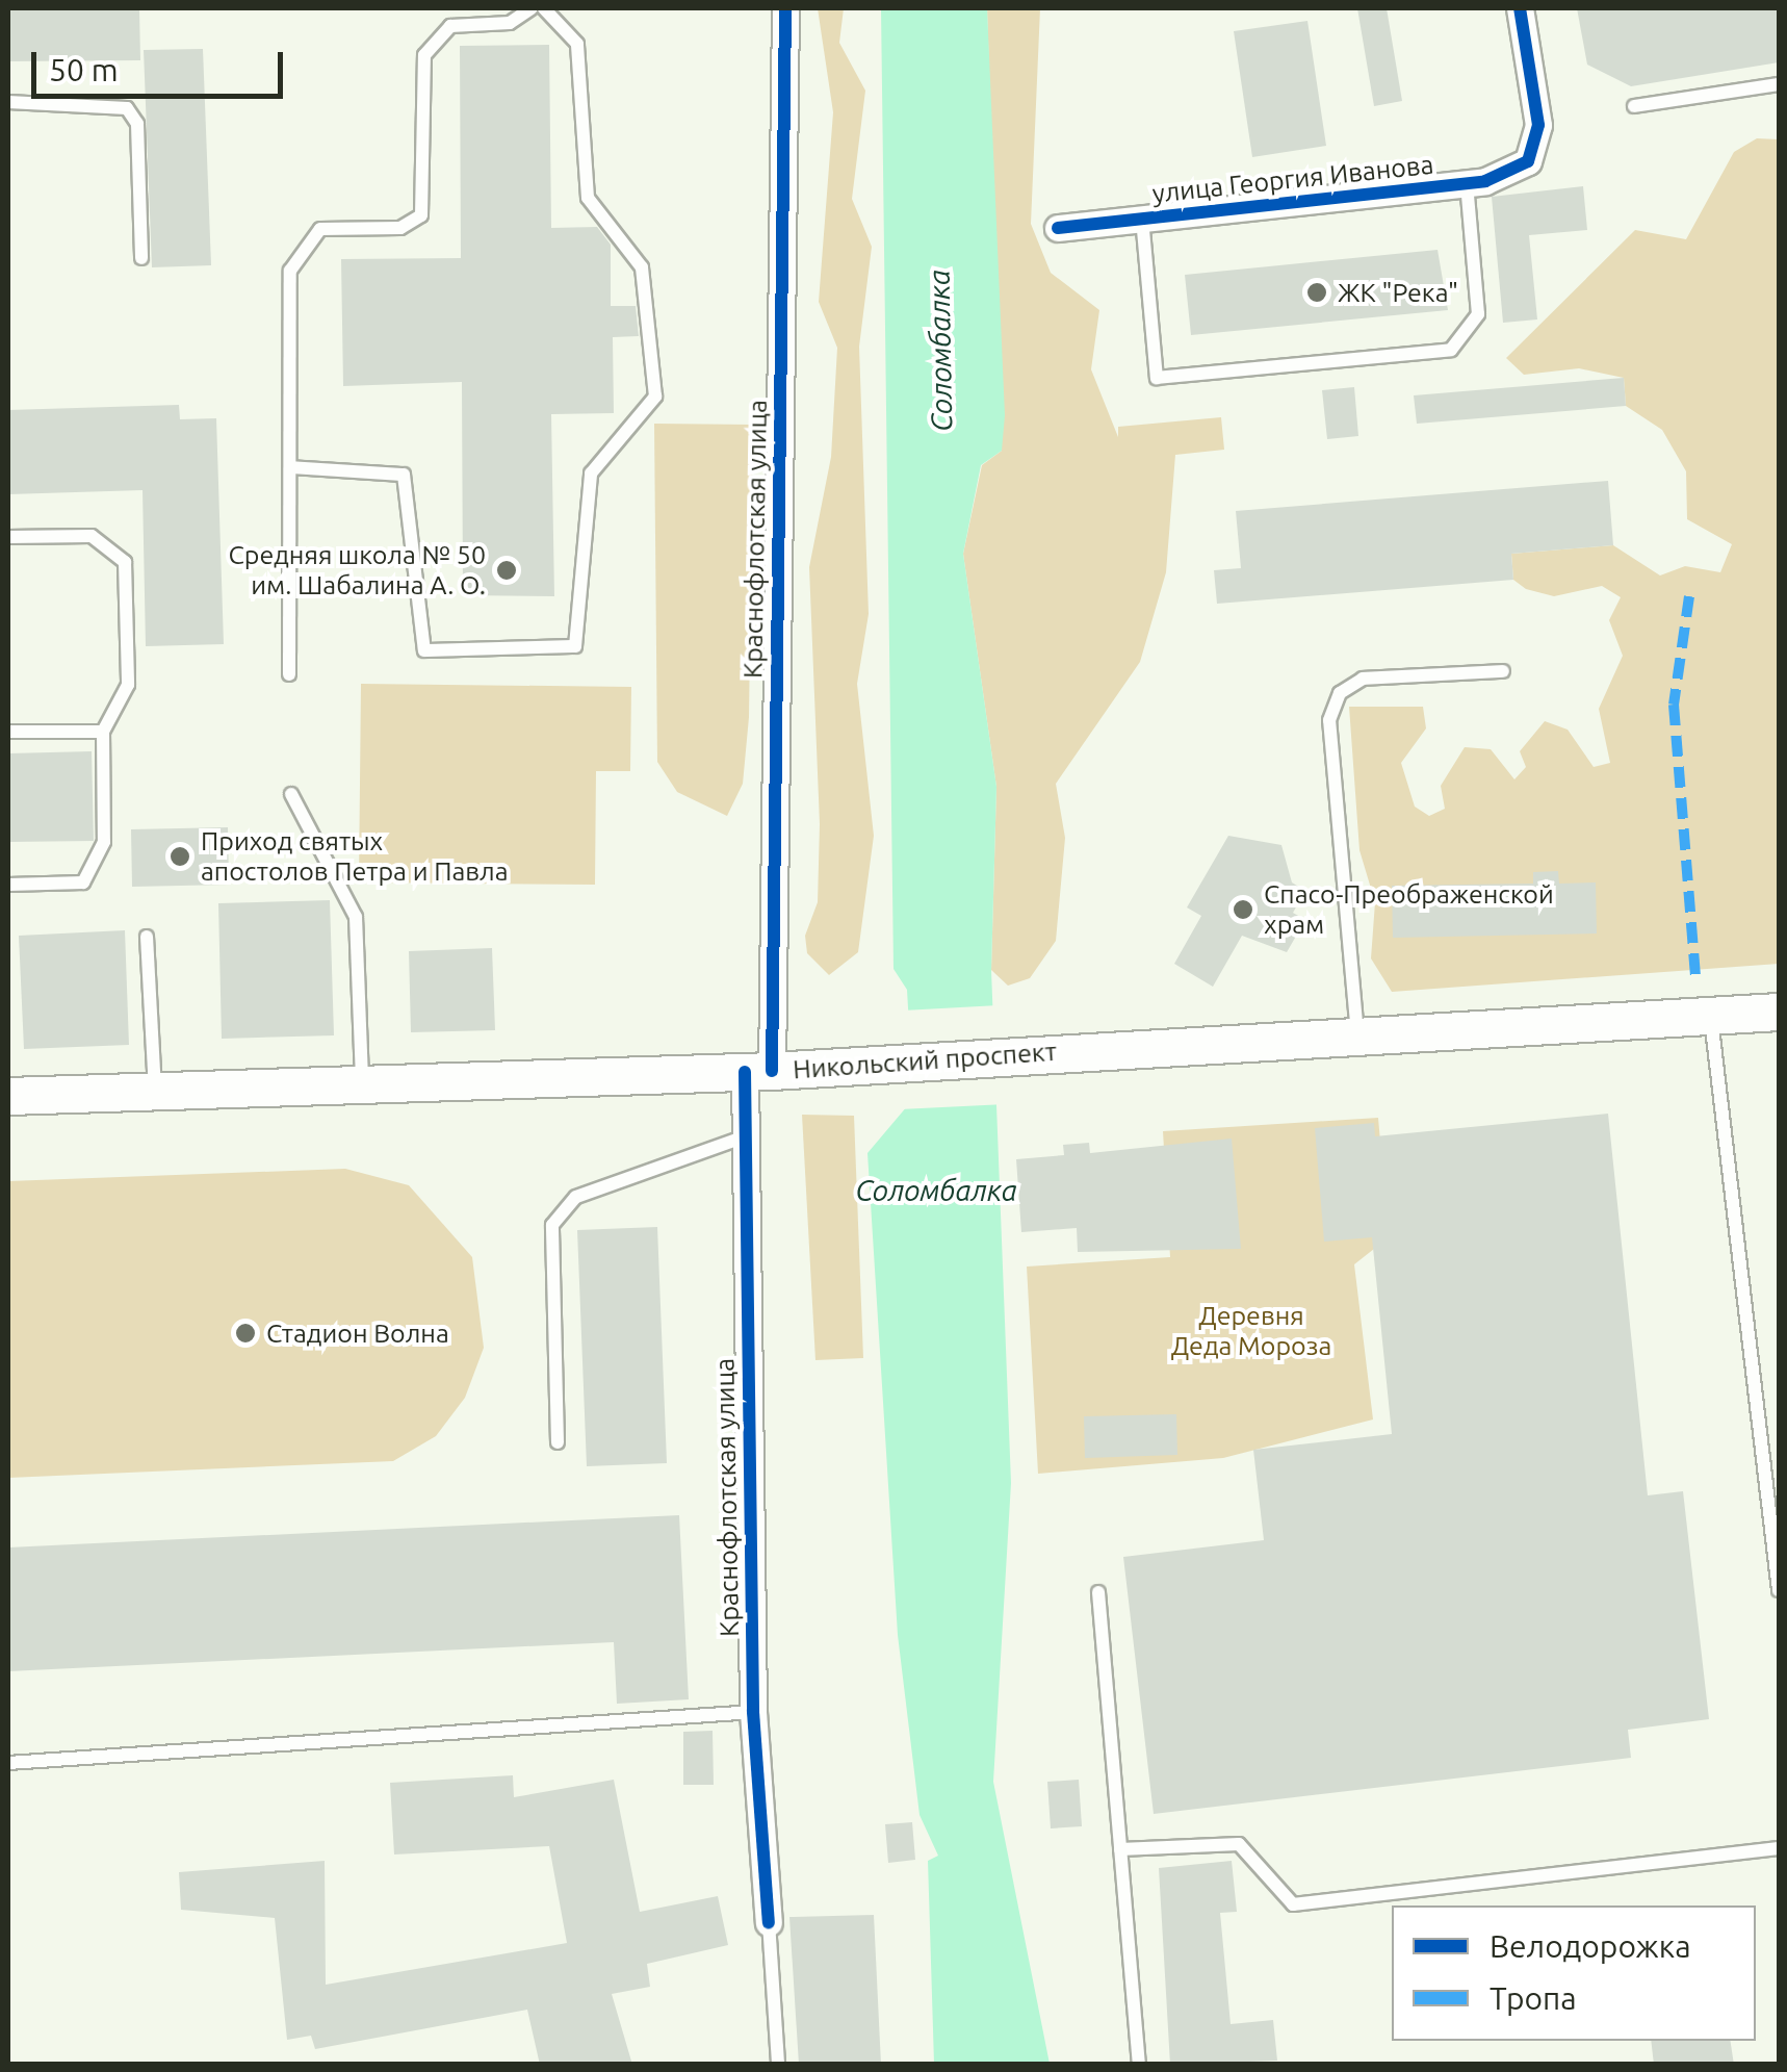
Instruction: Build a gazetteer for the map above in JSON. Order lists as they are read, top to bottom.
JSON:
{
  "streets": {
    "main road": ["Никольский проспект"],
    "street": ["улица Георгия Иванова", "Краснофлотская улица"]
  },
  "crossings": [
    ["Краснофлотская улица", "Никольский проспект"]
  ],
  "water": ["Соломбалка"],
  "parks": ["Деревня Деда Мороза"],
  "places": [
    "ЖК \"Река\"",
    "Средняя школа № 50 им. Шабалина А. О.",
    "Приход святых апостолов Петра и Павла",
    "Спасо-Преображенской храм",
    "Стадион Волна"
  ],
  "legend": ["Велодорожка", "Тропа"],
  "scale_bar": "50 m"
}
